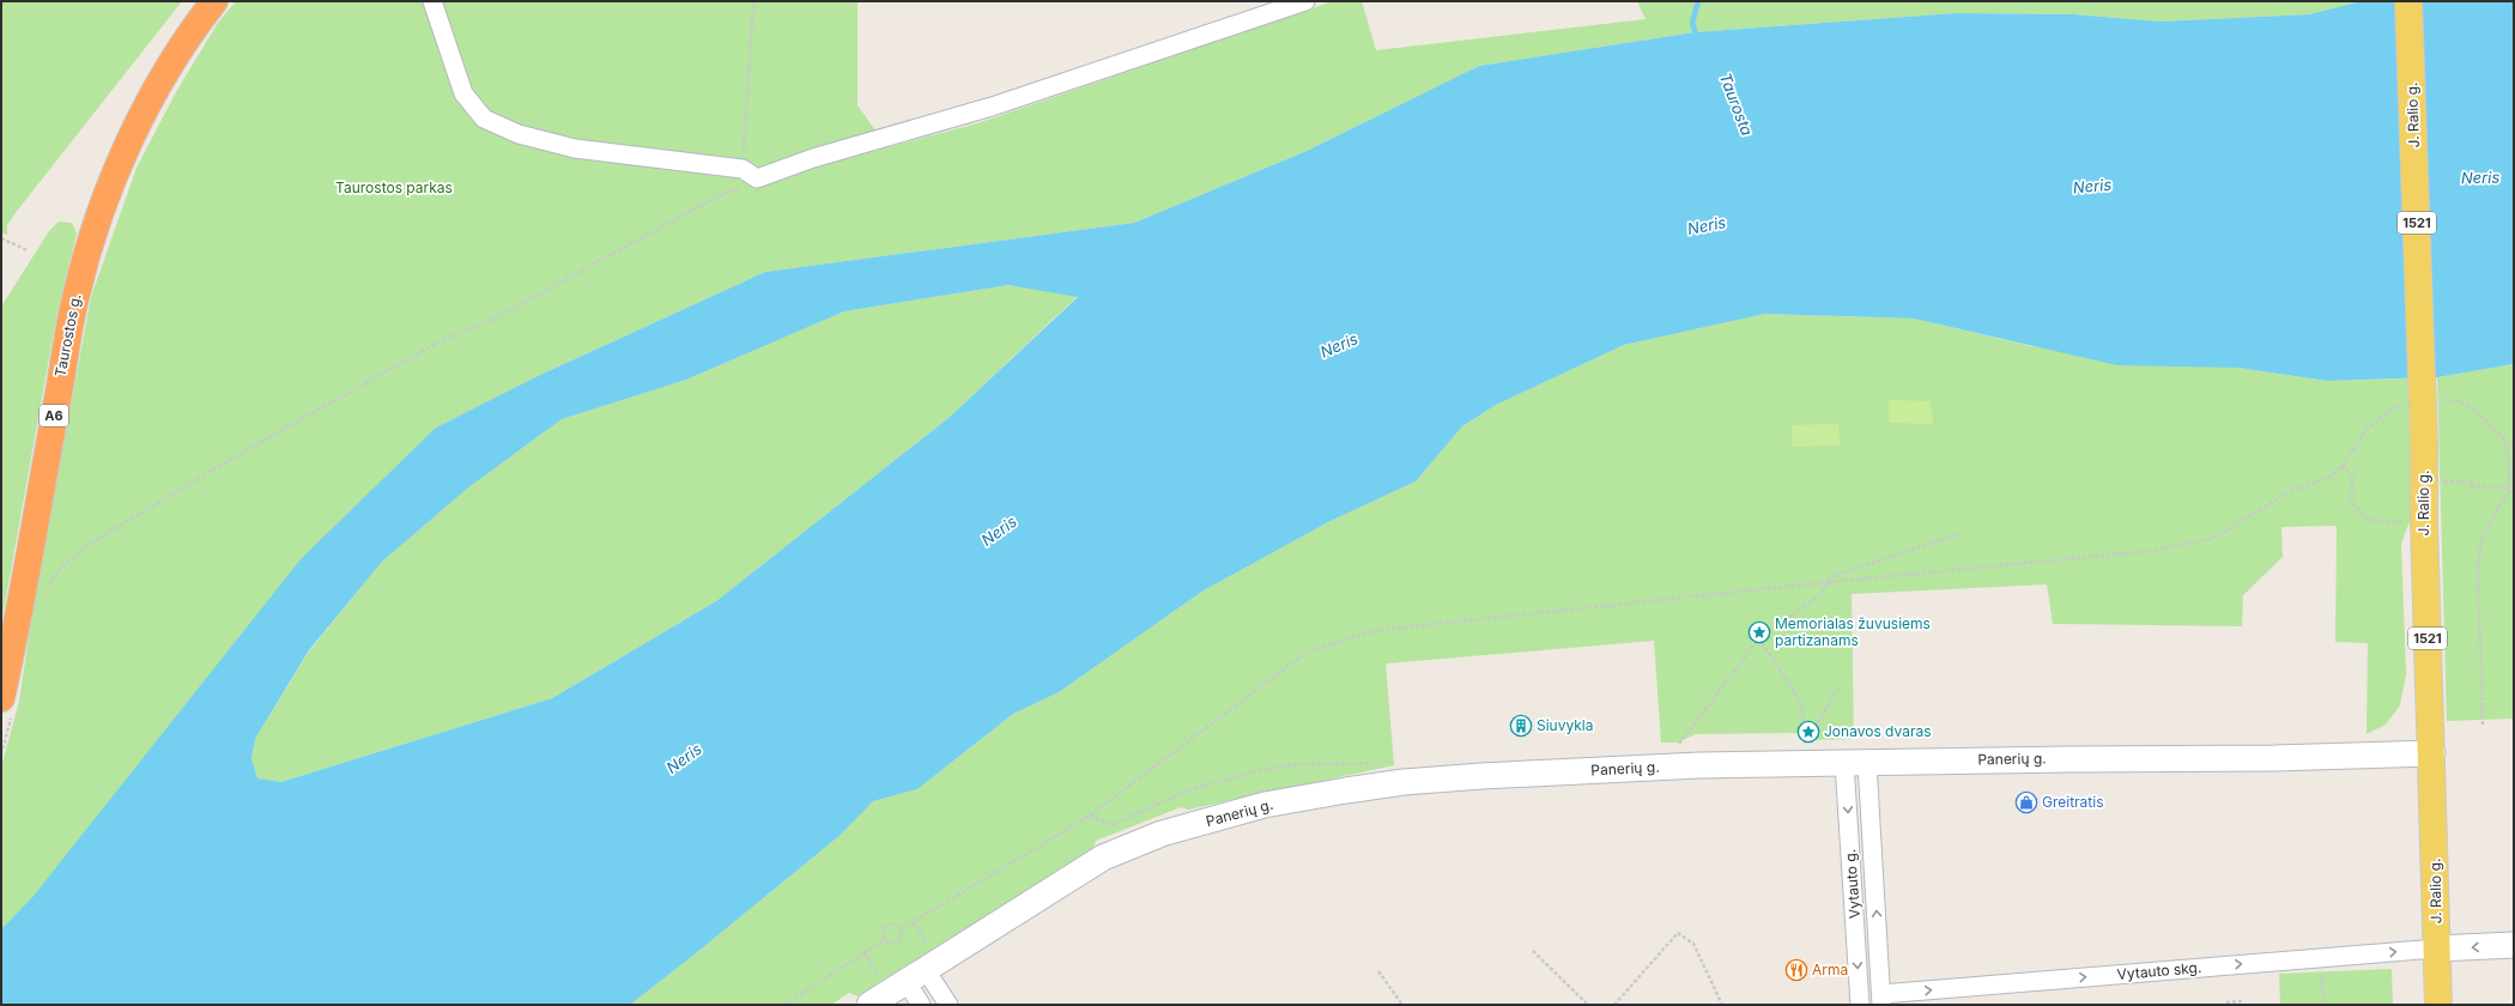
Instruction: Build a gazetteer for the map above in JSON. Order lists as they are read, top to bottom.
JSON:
{
  "streets": {
    "highway": ["Taurostos g.", "A6"],
    "main road": ["J. Ralio g.", "1521"],
    "street": ["Panerių g.", "Vytauto g.", "Vytauto skg."]
  },
  "crossings": [
    ["J. Ralio g.", "Panerių g."],
    ["J. Ralio g.", "Vytauto skg."],
    ["Panerių g.", "Vytauto g."],
    ["Vytauto g.", "Vytauto skg."]
  ],
  "one_way": ["Vytauto skg."],
  "water": ["Taurosta", "Neris"],
  "parks": ["Taurostos parkas"],
  "places": {
    "place": ["Memorialas žuvusiems partizanams", "Jonavos dvaras"],
    "building": ["Siuvykla"],
    "shop": ["Greitratis"],
    "restaurant": ["Arma"]
  }
}
